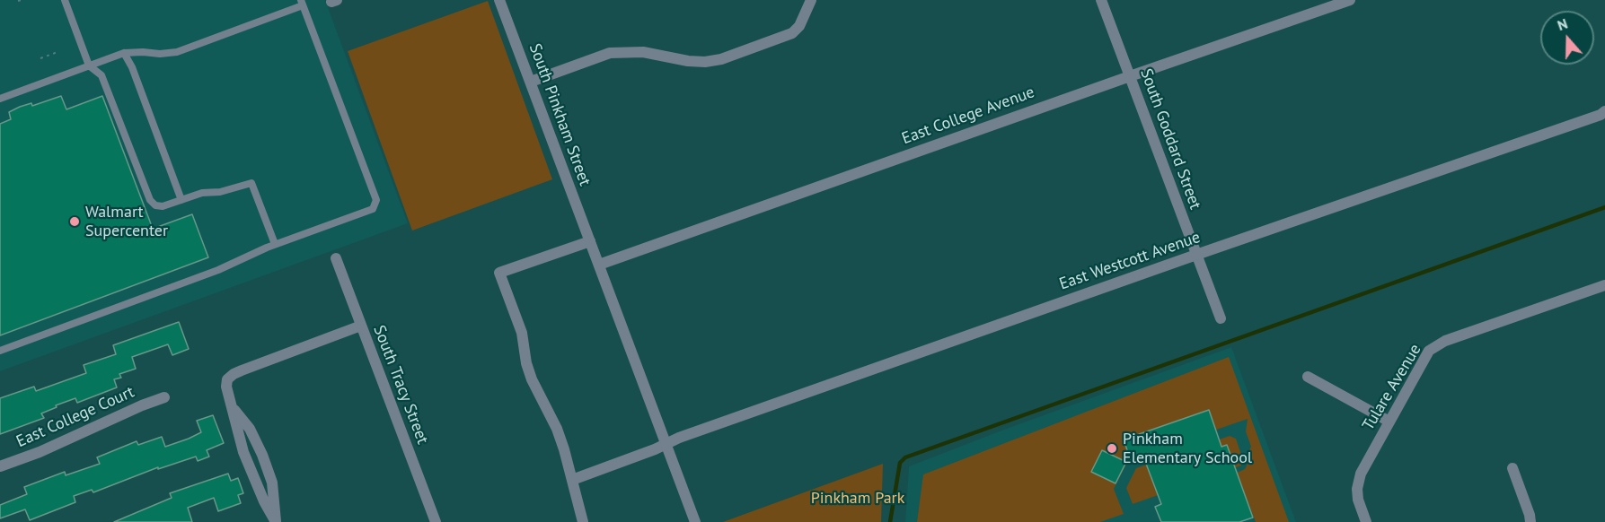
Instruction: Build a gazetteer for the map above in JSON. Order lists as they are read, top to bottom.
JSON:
{
  "streets": {
    "street": [
      "South Pinkham Street",
      "East College Avenue",
      "South Goddard Street",
      "East Westcott Avenue",
      "South Tracy Street",
      "Tulare Avenue",
      "East College Court"
    ]
  },
  "crossings": [
    ["South Pinkham Street", "East College Avenue"],
    ["South Pinkham Street", "East Westcott Avenue"],
    ["East College Avenue", "South Goddard Street"],
    ["South Goddard Street", "East Westcott Avenue"]
  ],
  "parks": ["Pinkham Park"],
  "places": ["Walmart Supercenter", "Pinkham Elementary School"],
  "north": "top"
}
